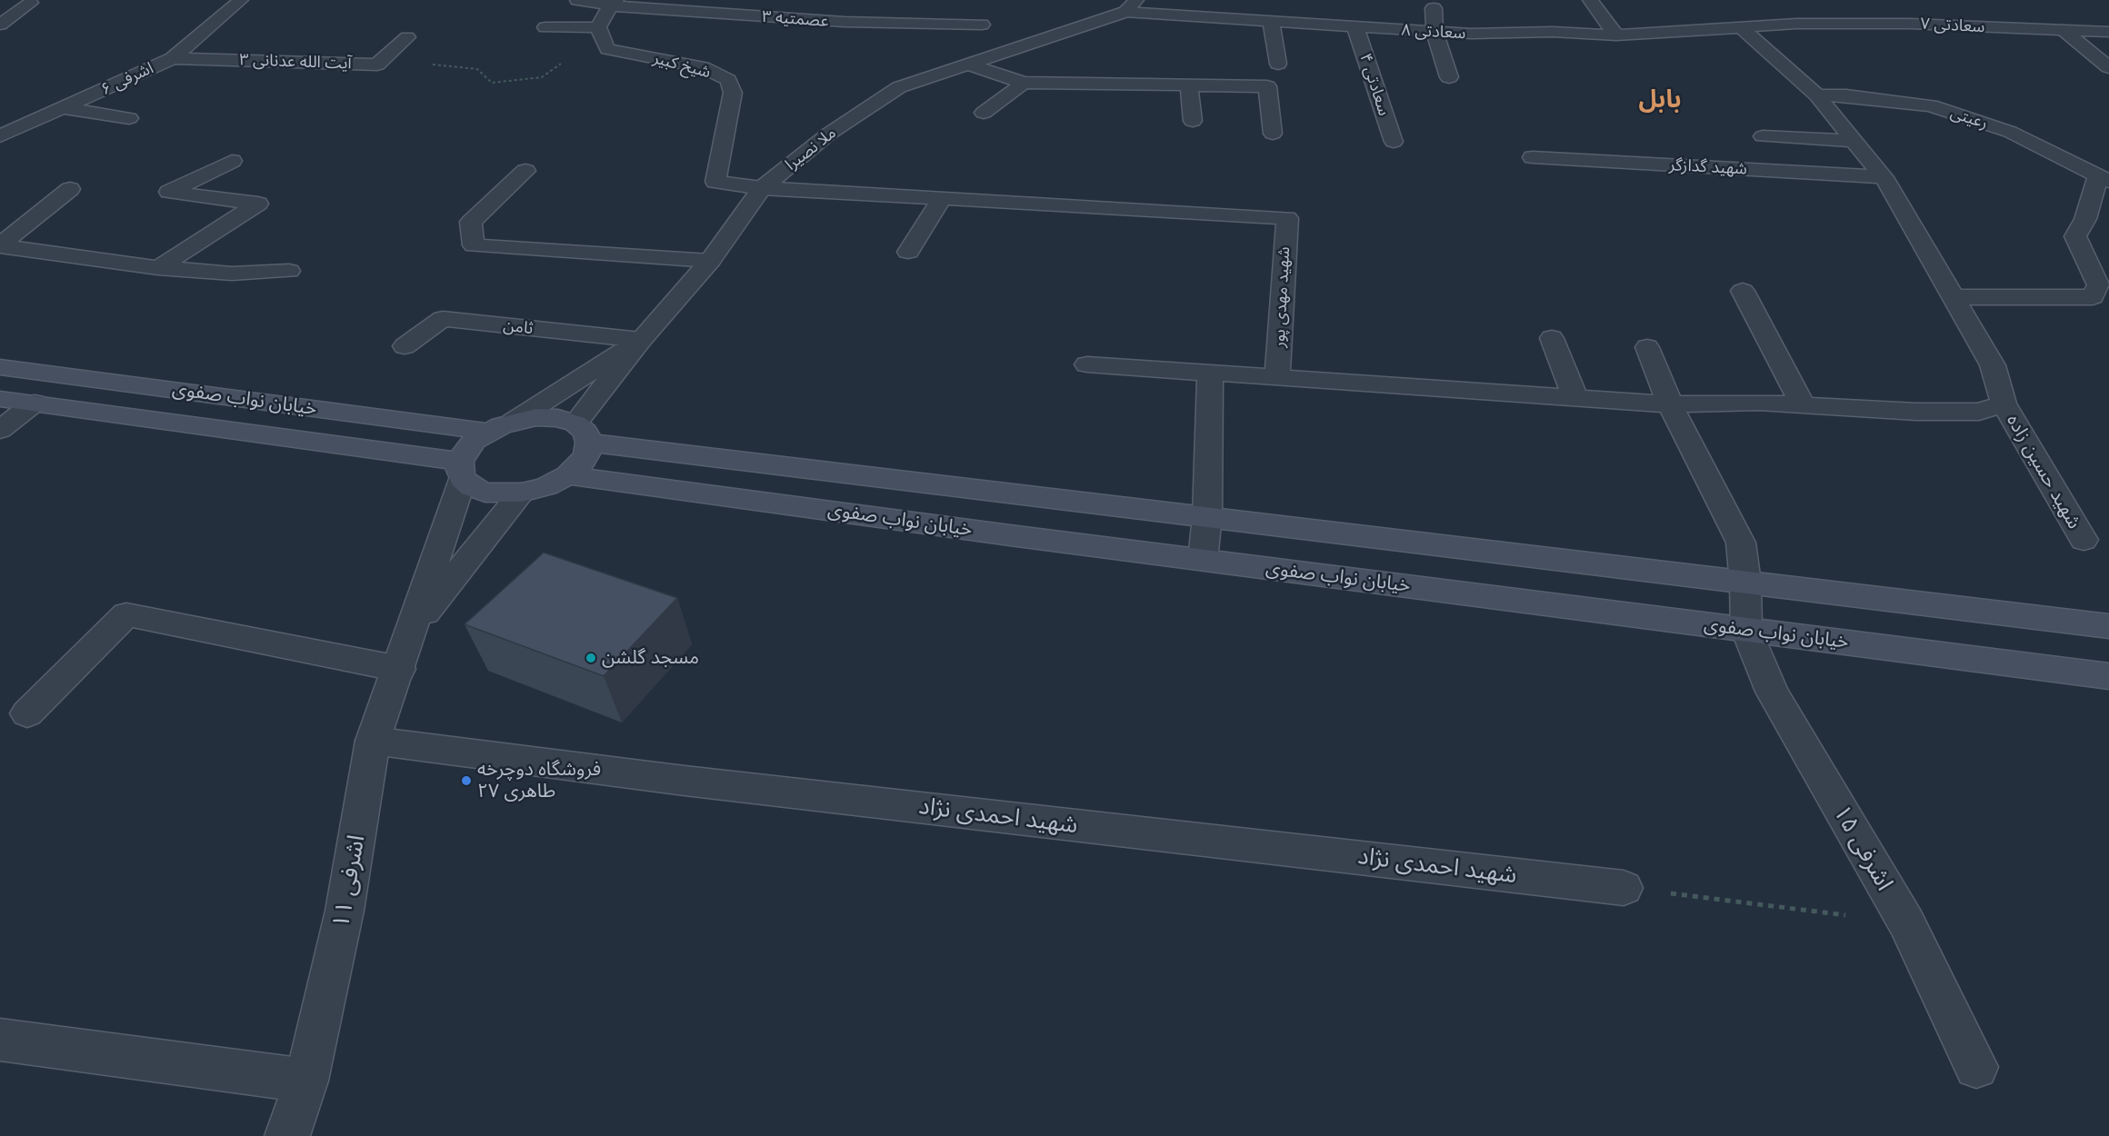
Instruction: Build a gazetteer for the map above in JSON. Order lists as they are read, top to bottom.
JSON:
{
  "streets": {
    "main road": ["خیابان نواب صفوی"],
    "street": [
      "عصمتیه ۳",
      "سعادتی ۷",
      "سعادتی ۸",
      "آیت الله عدنانی ۳",
      "شیخ کبیر",
      "اشرفی ۶",
      "سعادتی ۴",
      "رعیتی",
      "ملا نصیرا",
      "شهید گدازگر",
      "شهید مهدی پور",
      "ثامن",
      "شهید حسین زاده",
      "شهید احمدی نژاد",
      "اشرفی ۱۵",
      "اشرفی ١١"
    ]
  },
  "crossings": [
    ["سعادتی ۷", "سعادتی ۸"],
    ["سعادتی ۷", "شهید حسین زاده"],
    ["سعادتی ۸", "سعادتی ۴"],
    ["سعادتی ۸", "ملا نصیرا"],
    ["سعادتی ۸", "شهید حسین زاده"],
    ["آیت الله عدنانی ۳", "اشرفی ۶"],
    ["شیخ کبیر", "ملا نصیرا"],
    ["رعیتی", "شهید حسین زاده"],
    ["ملا نصیرا", "ثامن"],
    ["ملا نصیرا", "خیابان نواب صفوی"],
    ["ملا نصیرا", "اشرفی ١١"],
    ["شهید گدازگر", "شهید حسین زاده"],
    ["خیابان نواب صفوی", "اشرفی ۱۵"],
    ["خیابان نواب صفوی", "اشرفی ١١"],
    ["شهید احمدی نژاد", "اشرفی ١١"]
  ],
  "districts": ["بابل"],
  "places": ["مسجد گلشن", "فروشگاه دوچرخه طاهری ۲۷"]
}
